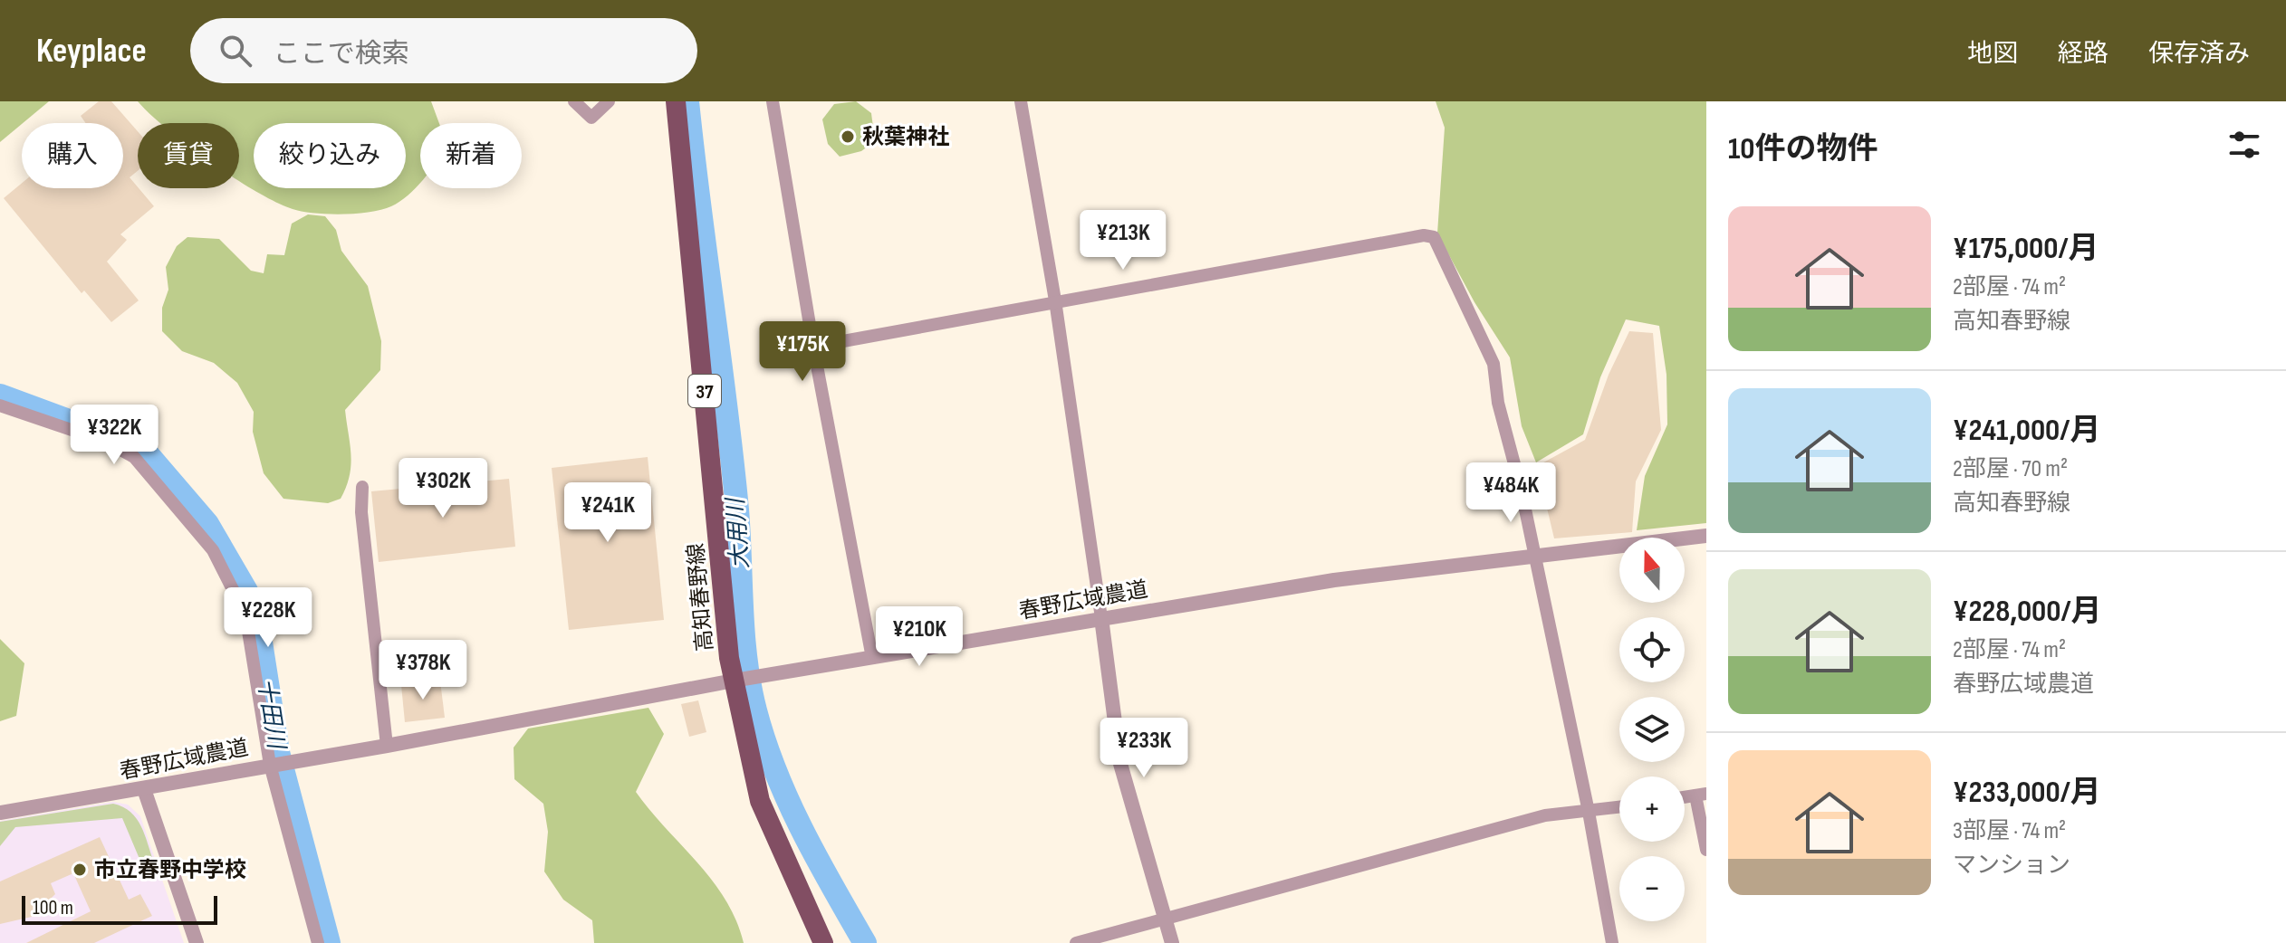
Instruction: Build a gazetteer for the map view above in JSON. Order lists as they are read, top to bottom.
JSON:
{
  "streets": {
    "main road": ["37", "高知春野線"],
    "street": ["春野広域農道"]
  },
  "crossings": [
    ["高知春野線", "春野広域農道"]
  ],
  "water": ["大用川", "十田川"],
  "places": ["秋葉神社", "市立春野中学校"],
  "scale_bar": "100 m",
  "north": "top",
  "page": {
    "header": "Keyplace",
    "search": "ここで検索",
    "nav": ["地図", "経路", "保存済み"],
    "heading": "10件の物件",
    "chip": [
      "購入",
      "賃貸",
      "絞り込み",
      "新着"
    ],
    "list": [
      {
        "name": "¥175,000/月",
        "note": "2部屋 · 74 m² · 高知春野線"
      },
      {
        "name": "¥241,000/月",
        "note": "2部屋 · 70 m² · 高知春野線"
      },
      {
        "name": "¥228,000/月",
        "note": "2部屋 · 74 m² · 春野広域農道"
      },
      {
        "name": "¥233,000/月",
        "note": "3部屋 · 74 m² · マンション"
      }
    ],
    "price": [
      "¥213K",
      "¥175K",
      "¥322K",
      "¥302K",
      "¥484K",
      "¥241K",
      "¥228K",
      "¥210K",
      "¥378K",
      "¥233K"
    ],
    "map_buttons": ["+", "−"],
    "scale": "100 m"
  }
}
